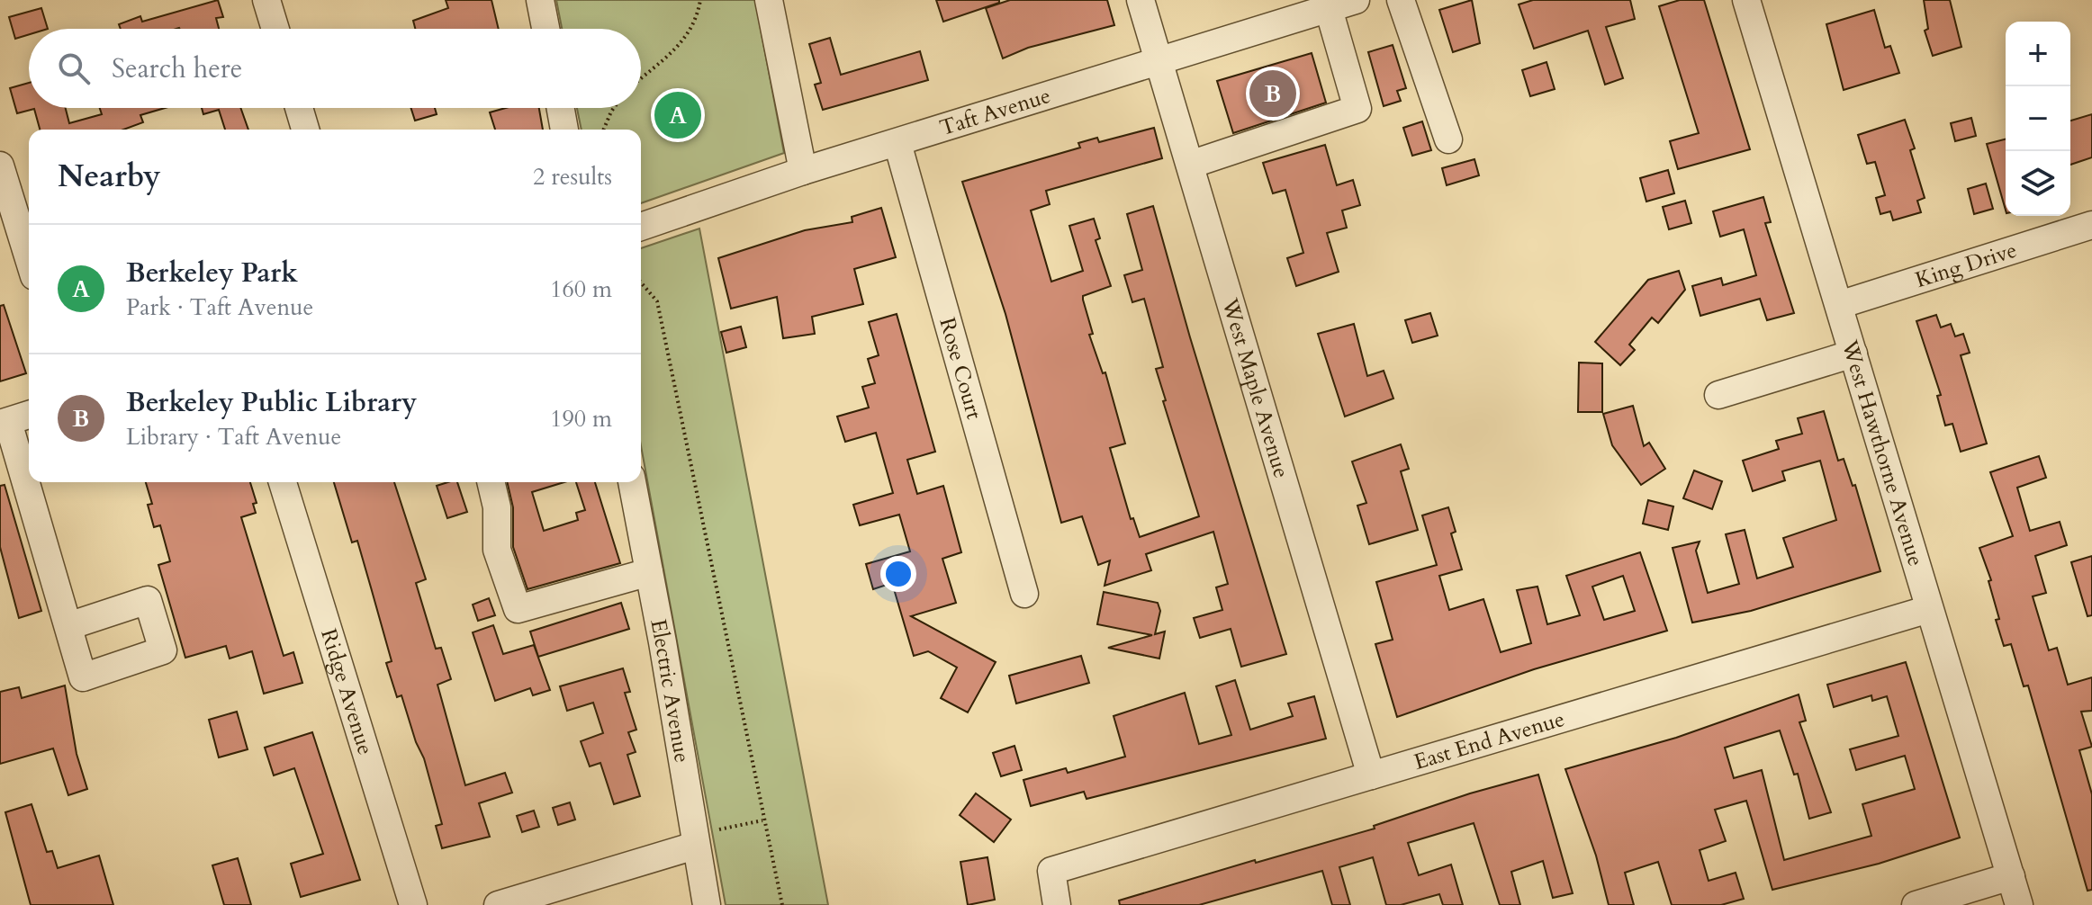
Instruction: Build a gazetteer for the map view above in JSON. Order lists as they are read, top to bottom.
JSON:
{
  "streets": {
    "street": [
      "Taft Avenue",
      "King Drive",
      "Rose Court",
      "West Maple Avenue",
      "West Hawthorne Avenue",
      "Ridge Avenue",
      "Electric Avenue",
      "East End Avenue"
    ]
  },
  "crossings": [
    ["Taft Avenue", "Rose Court"],
    ["Taft Avenue", "West Maple Avenue"],
    ["King Drive", "West Hawthorne Avenue"],
    ["West Maple Avenue", "East End Avenue"],
    ["West Hawthorne Avenue", "East End Avenue"]
  ],
  "page": {
    "map_buttons": ["+", "−"],
    "search": "Search here",
    "pins": ["B", "A"],
    "heading": ["Nearby", "2 results"],
    "list": [
      {
        "mark": "A",
        "name": "Berkeley Park",
        "note": "Park · Taft Avenue",
        "value": "160 m"
      },
      {
        "mark": "B",
        "name": "Berkeley Public Library",
        "note": "Library · Taft Avenue",
        "value": "190 m"
      }
    ]
  }
}
